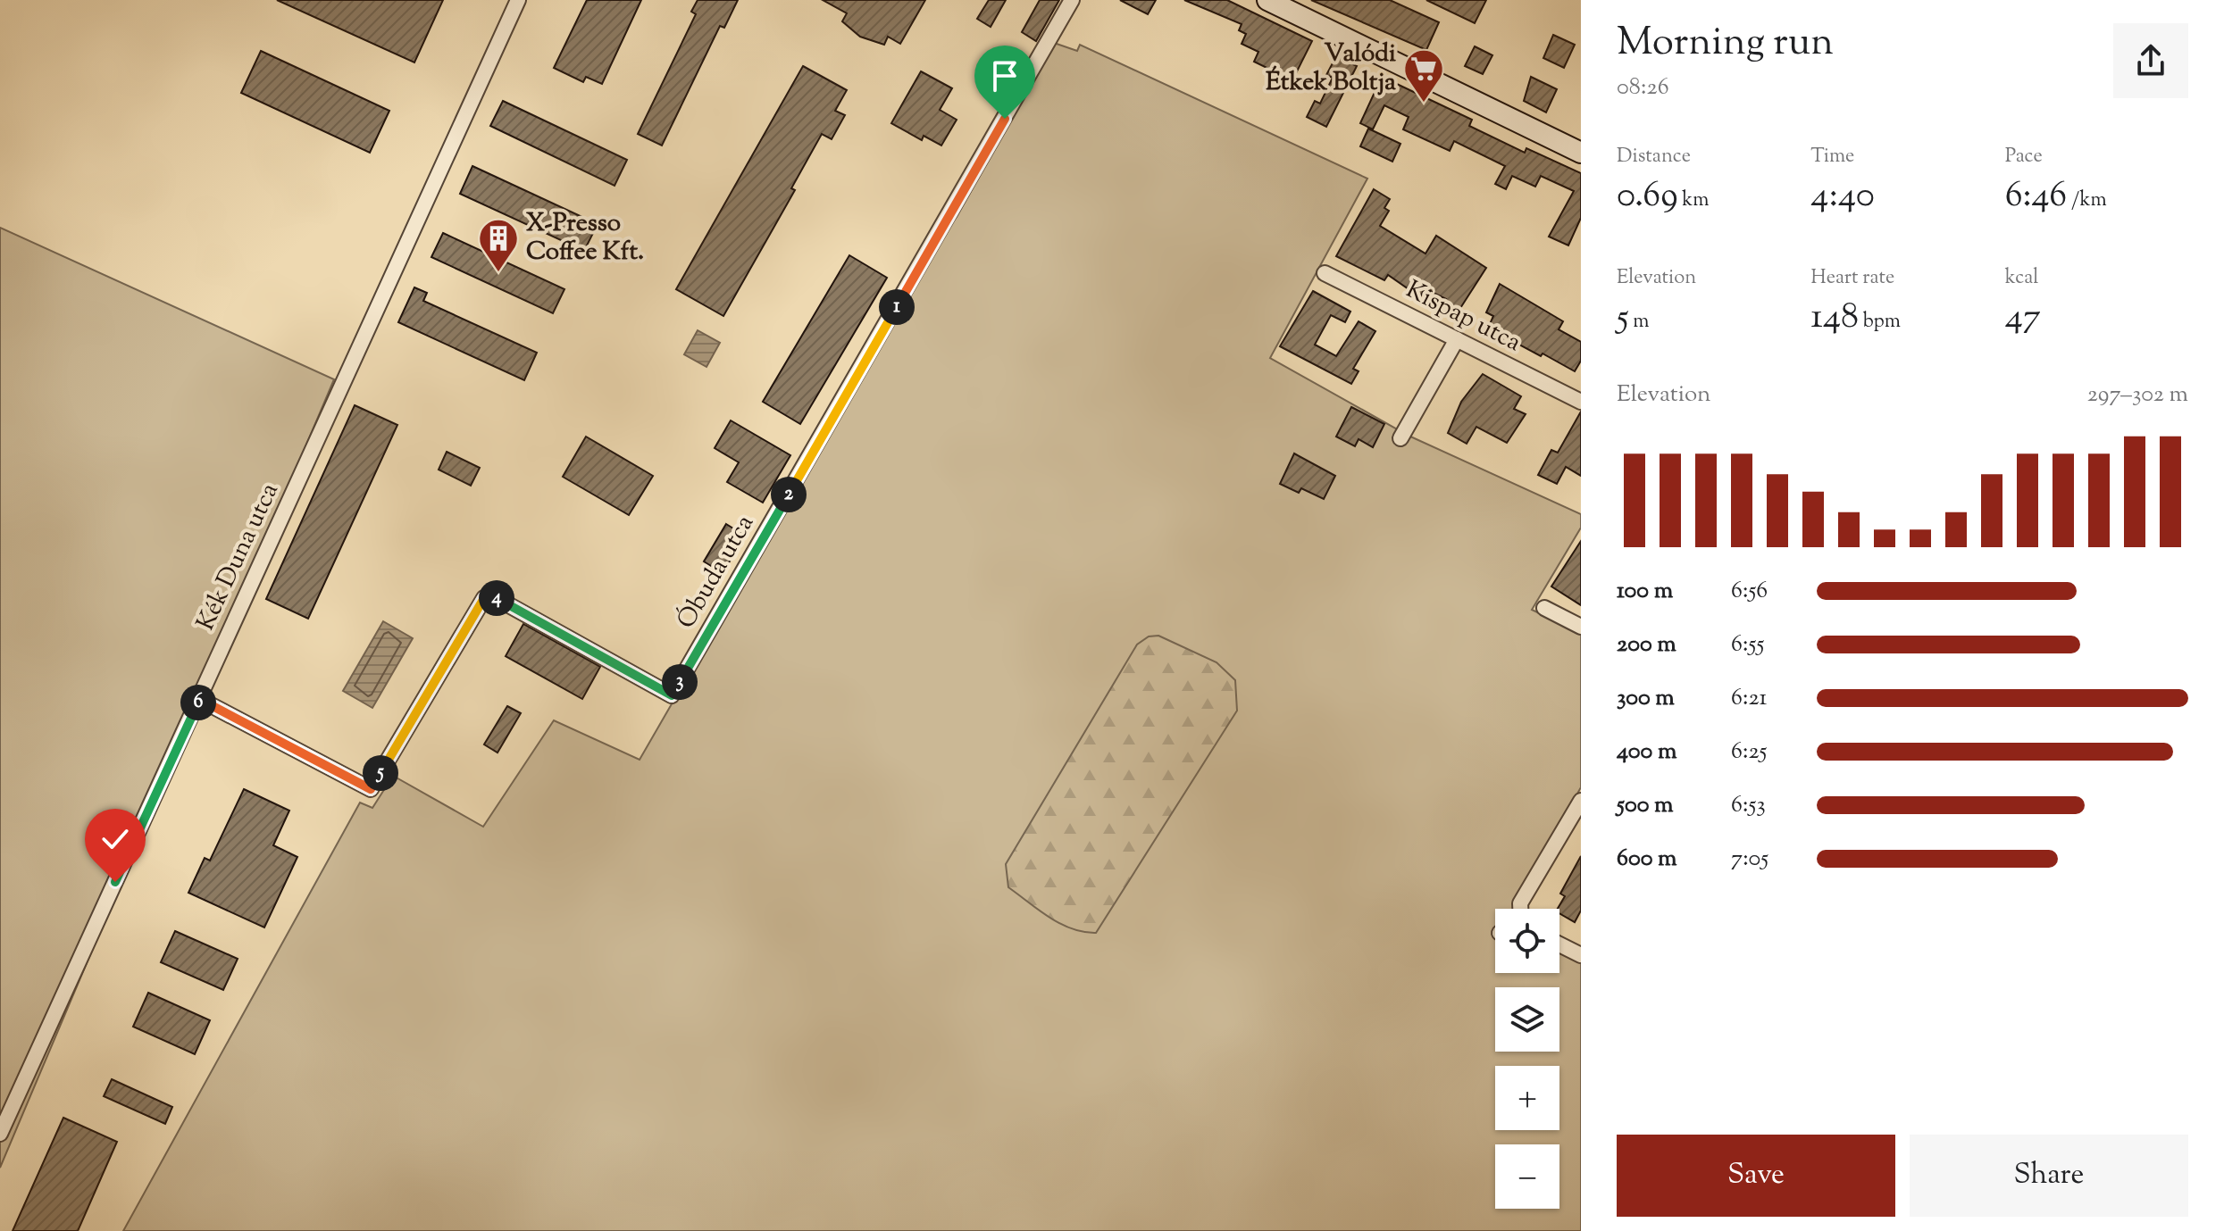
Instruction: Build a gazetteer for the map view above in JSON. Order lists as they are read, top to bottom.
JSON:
{
  "streets": {
    "street": ["Kispap utca", "Kék Duna utca", "Óbuda utca"]
  },
  "crossings": [
    ["Kék Duna utca", "Óbuda utca"]
  ],
  "places": {
    "supermarket": ["Valódi Étkek Boltja"],
    "building": ["X-Presso Coffee Kft."]
  },
  "page": {
    "heading": ["Morning run", "08:26"],
    "stats": [
      ["Distance", "0.69 km"],
      ["Time", "4:40"],
      ["Pace", "6:46 /km"],
      ["Elevation", "5 m"],
      ["Heart rate", "148 bpm"],
      ["kcal", "47"]
    ],
    "pins": [
      "1",
      "2",
      "4",
      "3",
      "6",
      "5"
    ],
    "chart": ["Elevation", "297–302 m"],
    "list": [
      {
        "name": "100 m",
        "note": "6:56"
      },
      {
        "name": "200 m",
        "note": "6:55"
      },
      {
        "name": "300 m",
        "note": "6:21"
      },
      {
        "name": "400 m",
        "note": "6:25"
      },
      {
        "name": "500 m",
        "note": "6:53"
      },
      {
        "name": "600 m",
        "note": "7:05"
      }
    ],
    "map_buttons": ["+", "−"],
    "buttons": ["Save", "Share"]
  }
}
